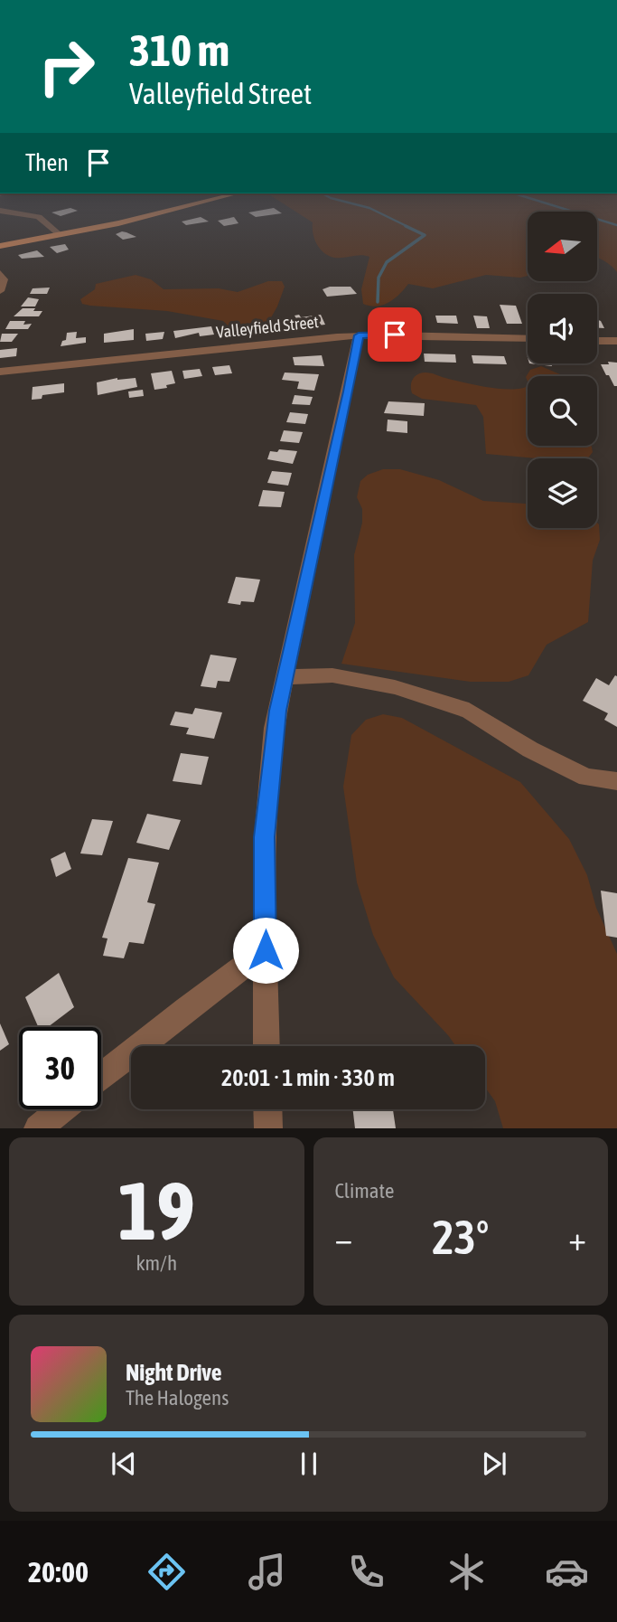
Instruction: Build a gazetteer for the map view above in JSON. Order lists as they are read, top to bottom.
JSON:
{
  "streets": {
    "street": ["Valleyfield Street"]
  },
  "north": "left",
  "page": {
    "turn": ["310 m", "Valleyfield Street"],
    "then": "Then",
    "limit": "30",
    "trip": "20:01 · 1 min · 330 m",
    "tile": [
      ["19", "km/h"],
      "Climate"
    ],
    "heat": ["−", "23°", "+"],
    "song": ["Night Drive", "The Halogens"],
    "tabs": "20:00"
  }
}
